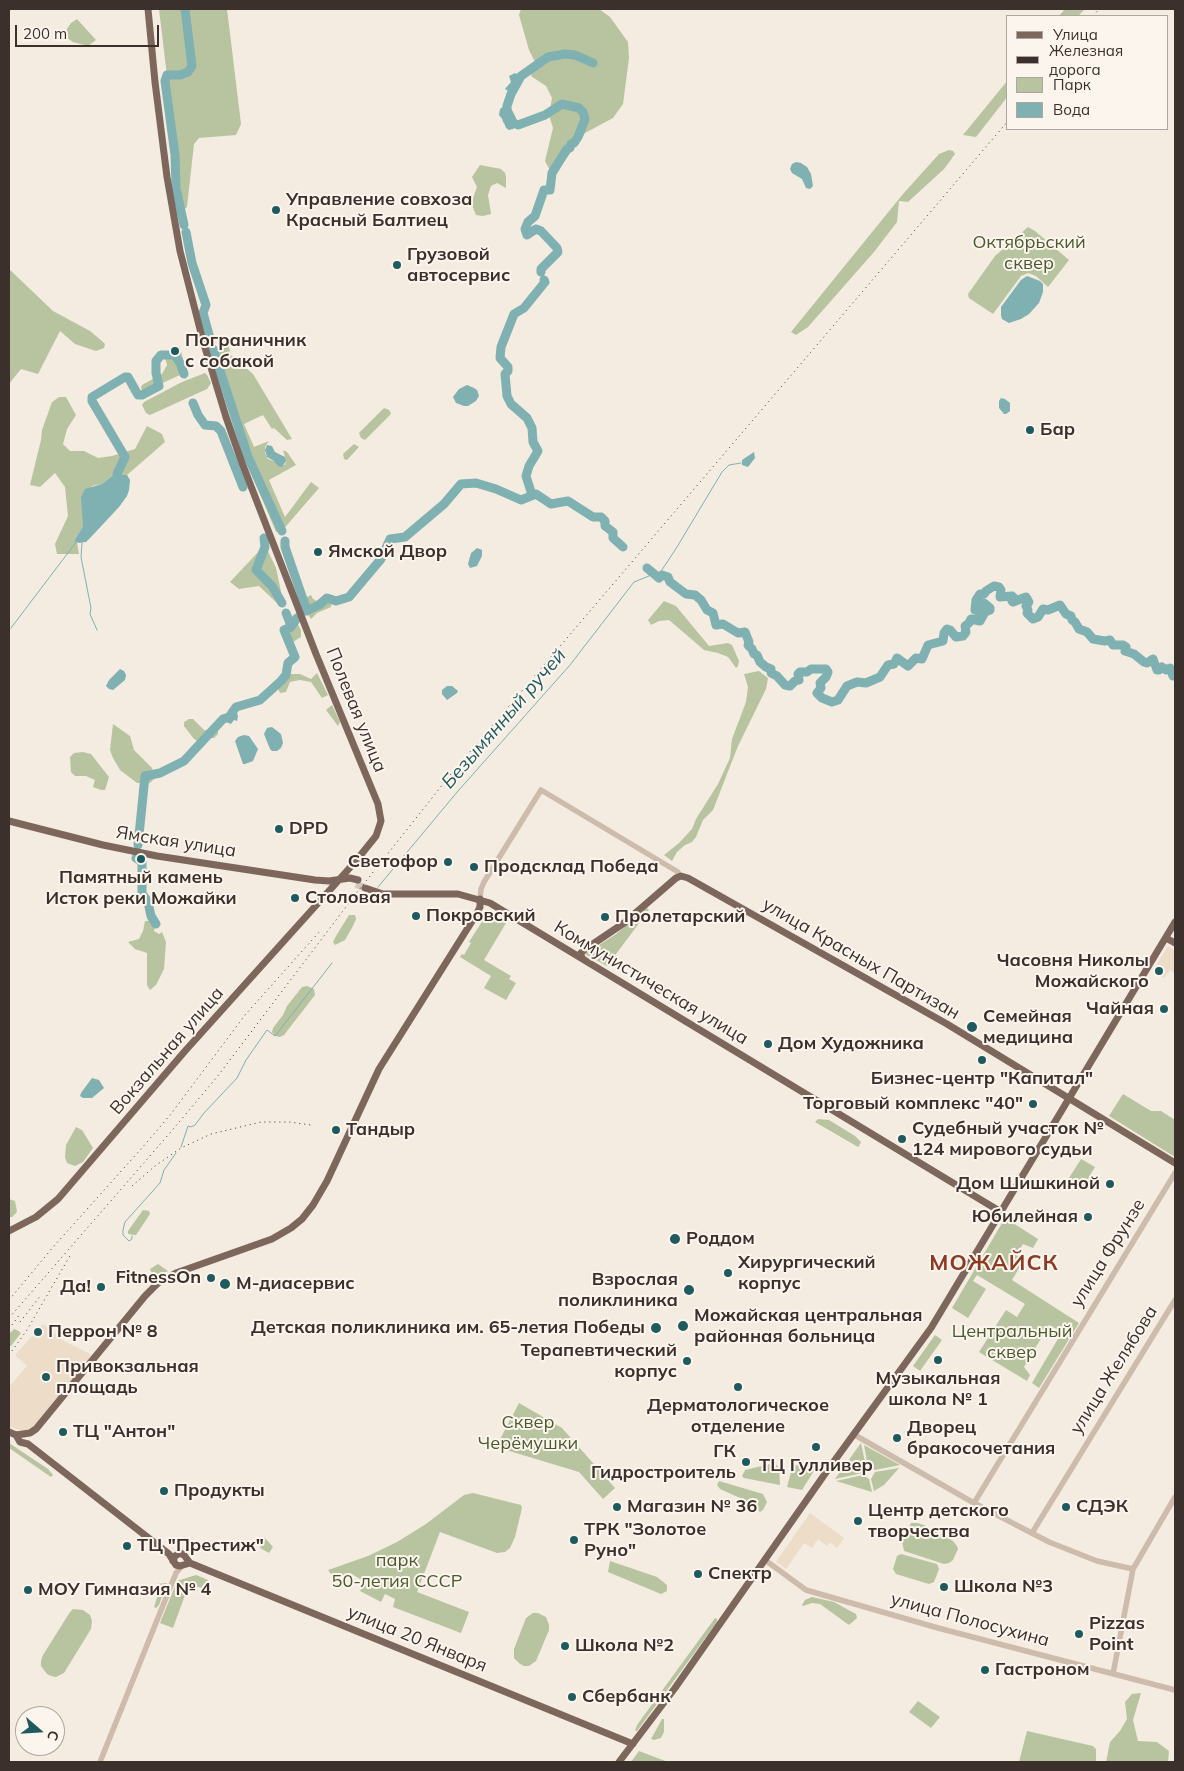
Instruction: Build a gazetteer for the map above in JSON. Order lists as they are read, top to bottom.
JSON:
{
  "streets": {
    "main road": [
      "Полевая улица",
      "Ямская улица",
      "улица Красных Партизан",
      "Коммунистическая улица",
      "Вокзальная улица",
      "улица 20 Января"
    ],
    "street": ["улица Фрунзе", "улица Желябова", "улица Полосухина"]
  },
  "crossings": [
    ["Полевая улица", "Ямская улица"],
    ["Полевая улица", "Вокзальная улица"],
    ["Ямская улица", "Вокзальная улица"]
  ],
  "districts": ["МОЖАЙСК"],
  "water": ["Безымянный ручей"],
  "parks": [
    "Октябрьский сквер",
    "Центральный сквер",
    "Сквер Черёмушки",
    "парк 50-летия СССР"
  ],
  "places": [
    "Управление совхоза Красный Балтиец",
    "Грузовой автосервис",
    "Пограничник с собакой",
    "Бар",
    "Ямской Двор",
    "DPD",
    "Памятный камень Исток реки Можайки",
    "Светофор",
    "Продсклад Победа",
    "Столовая",
    "Покровский",
    "Пролетарский",
    "Часовня Николы Можайского",
    "Чайная",
    "Семейная медицина",
    "Дом Художника",
    "Бизнес-центр \"Капитал\"",
    "Торговый комплекс \"40\"",
    "Тандыр",
    "Судебный участок № 124 мирового судьи",
    "Дом Шишкиной",
    "Юбилейная",
    "Роддом",
    "Хирургический корпус",
    "FitnessOn",
    "М-диасервис",
    "Да!",
    "Взрослая поликлиника",
    "Можайская центральная районная больница",
    "Детская поликлиника им. 65-летия Победы",
    "Перрон № 8",
    "Музыкальная школа № 1",
    "Терапевтический корпус",
    "Привокзальная площадь",
    "Дерматологическое отделение",
    "ТЦ \"Антон\"",
    "Дворец бракосочетания",
    "ТЦ Гулливер",
    "ГК Гидростроитель",
    "Продукты",
    "Магазин № 36",
    "СДЭК",
    "Центр детского творчества",
    "ТРК \"Золотое Руно\"",
    "ТЦ \"Престиж\"",
    "Спектр",
    "Школа №3",
    "МОУ Гимназия № 4",
    "Pizzas Point",
    "Школа №2",
    "Гастроном",
    "Сбербанк"
  ],
  "legend": [
    "Улица",
    "Железная дорога",
    "Парк",
    "Вода"
  ],
  "scale_bar": "200 m",
  "north": "right"
}
